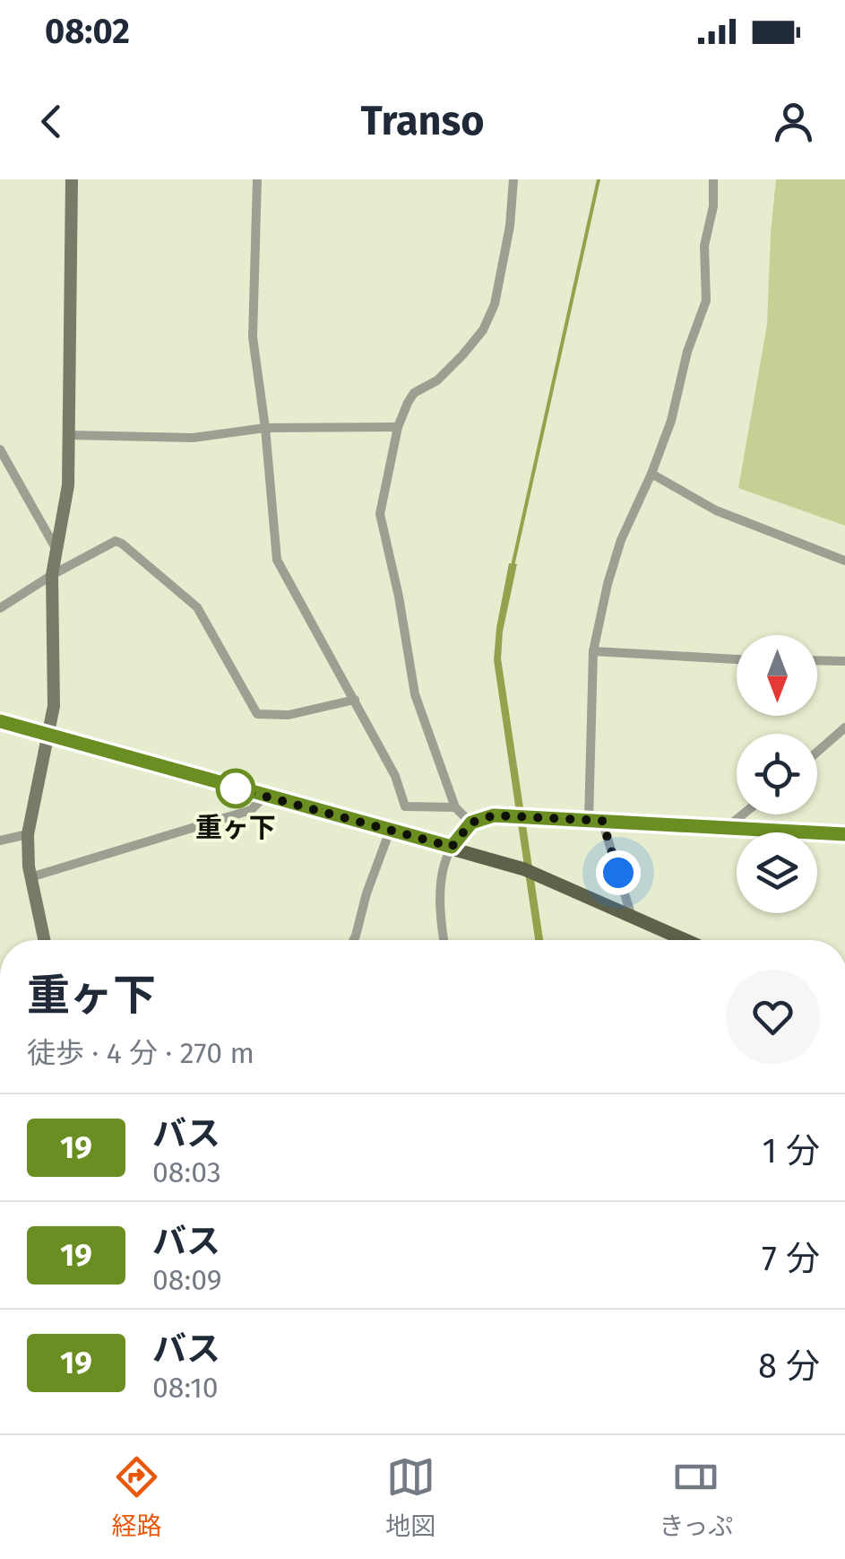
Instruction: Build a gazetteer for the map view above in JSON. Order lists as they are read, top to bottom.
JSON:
{
  "places": ["重ヶ下"],
  "lines": ["bus line 19"],
  "north": "bottom",
  "page": {
    "status": "08:02",
    "header": "Transo",
    "heading": ["重ヶ下", "徒歩 · 4 分 · 270 m"],
    "list": [
      {
        "mark": "19",
        "name": "バス",
        "note": "08:03",
        "value": "1 分"
      },
      {
        "mark": "19",
        "name": "バス",
        "note": "08:09",
        "value": "7 分"
      },
      {
        "mark": "19",
        "name": "バス",
        "note": "08:10",
        "value": "8 分"
      }
    ],
    "tabs": ["経路", "地図", "きっぷ"]
  }
}
